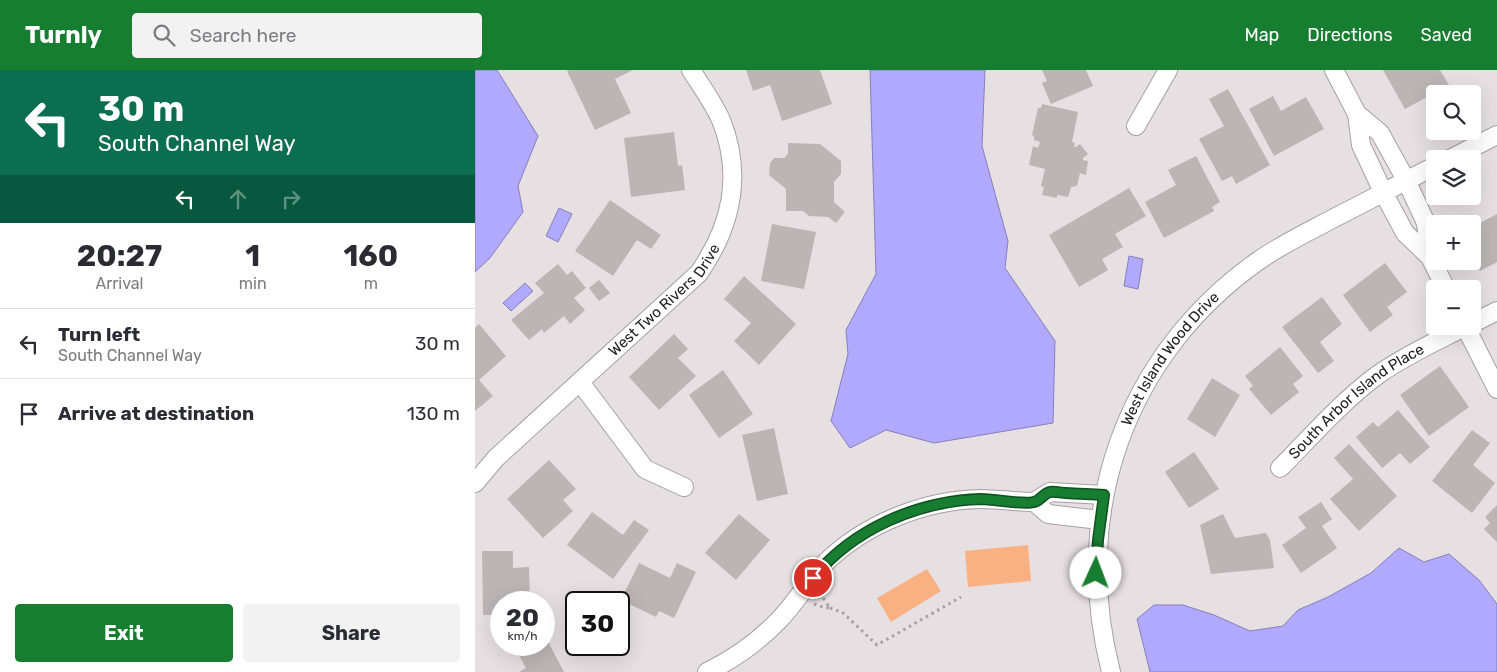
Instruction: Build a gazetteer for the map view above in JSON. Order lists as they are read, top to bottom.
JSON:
{
  "streets": {
    "street": ["West Two Rivers Drive", "West Island Wood Drive", "South Arbor Island Place"]
  },
  "page": {
    "header": "Turnly",
    "search": "Search here",
    "nav": ["Map", "Directions", "Saved"],
    "turn": ["30 m", "South Channel Way"],
    "map_buttons": ["+", "−"],
    "eta": [
      "20:27",
      "Arrival",
      "1",
      "min",
      "160",
      "m"
    ],
    "list": [
      {
        "name": "Turn left",
        "note": "South Channel Way",
        "value": "30 m"
      },
      {
        "name": "Arrive at destination",
        "value": "130 m"
      }
    ],
    "speed": "20 km/h",
    "limit": "30",
    "buttons": ["Exit", "Share"]
  }
}
